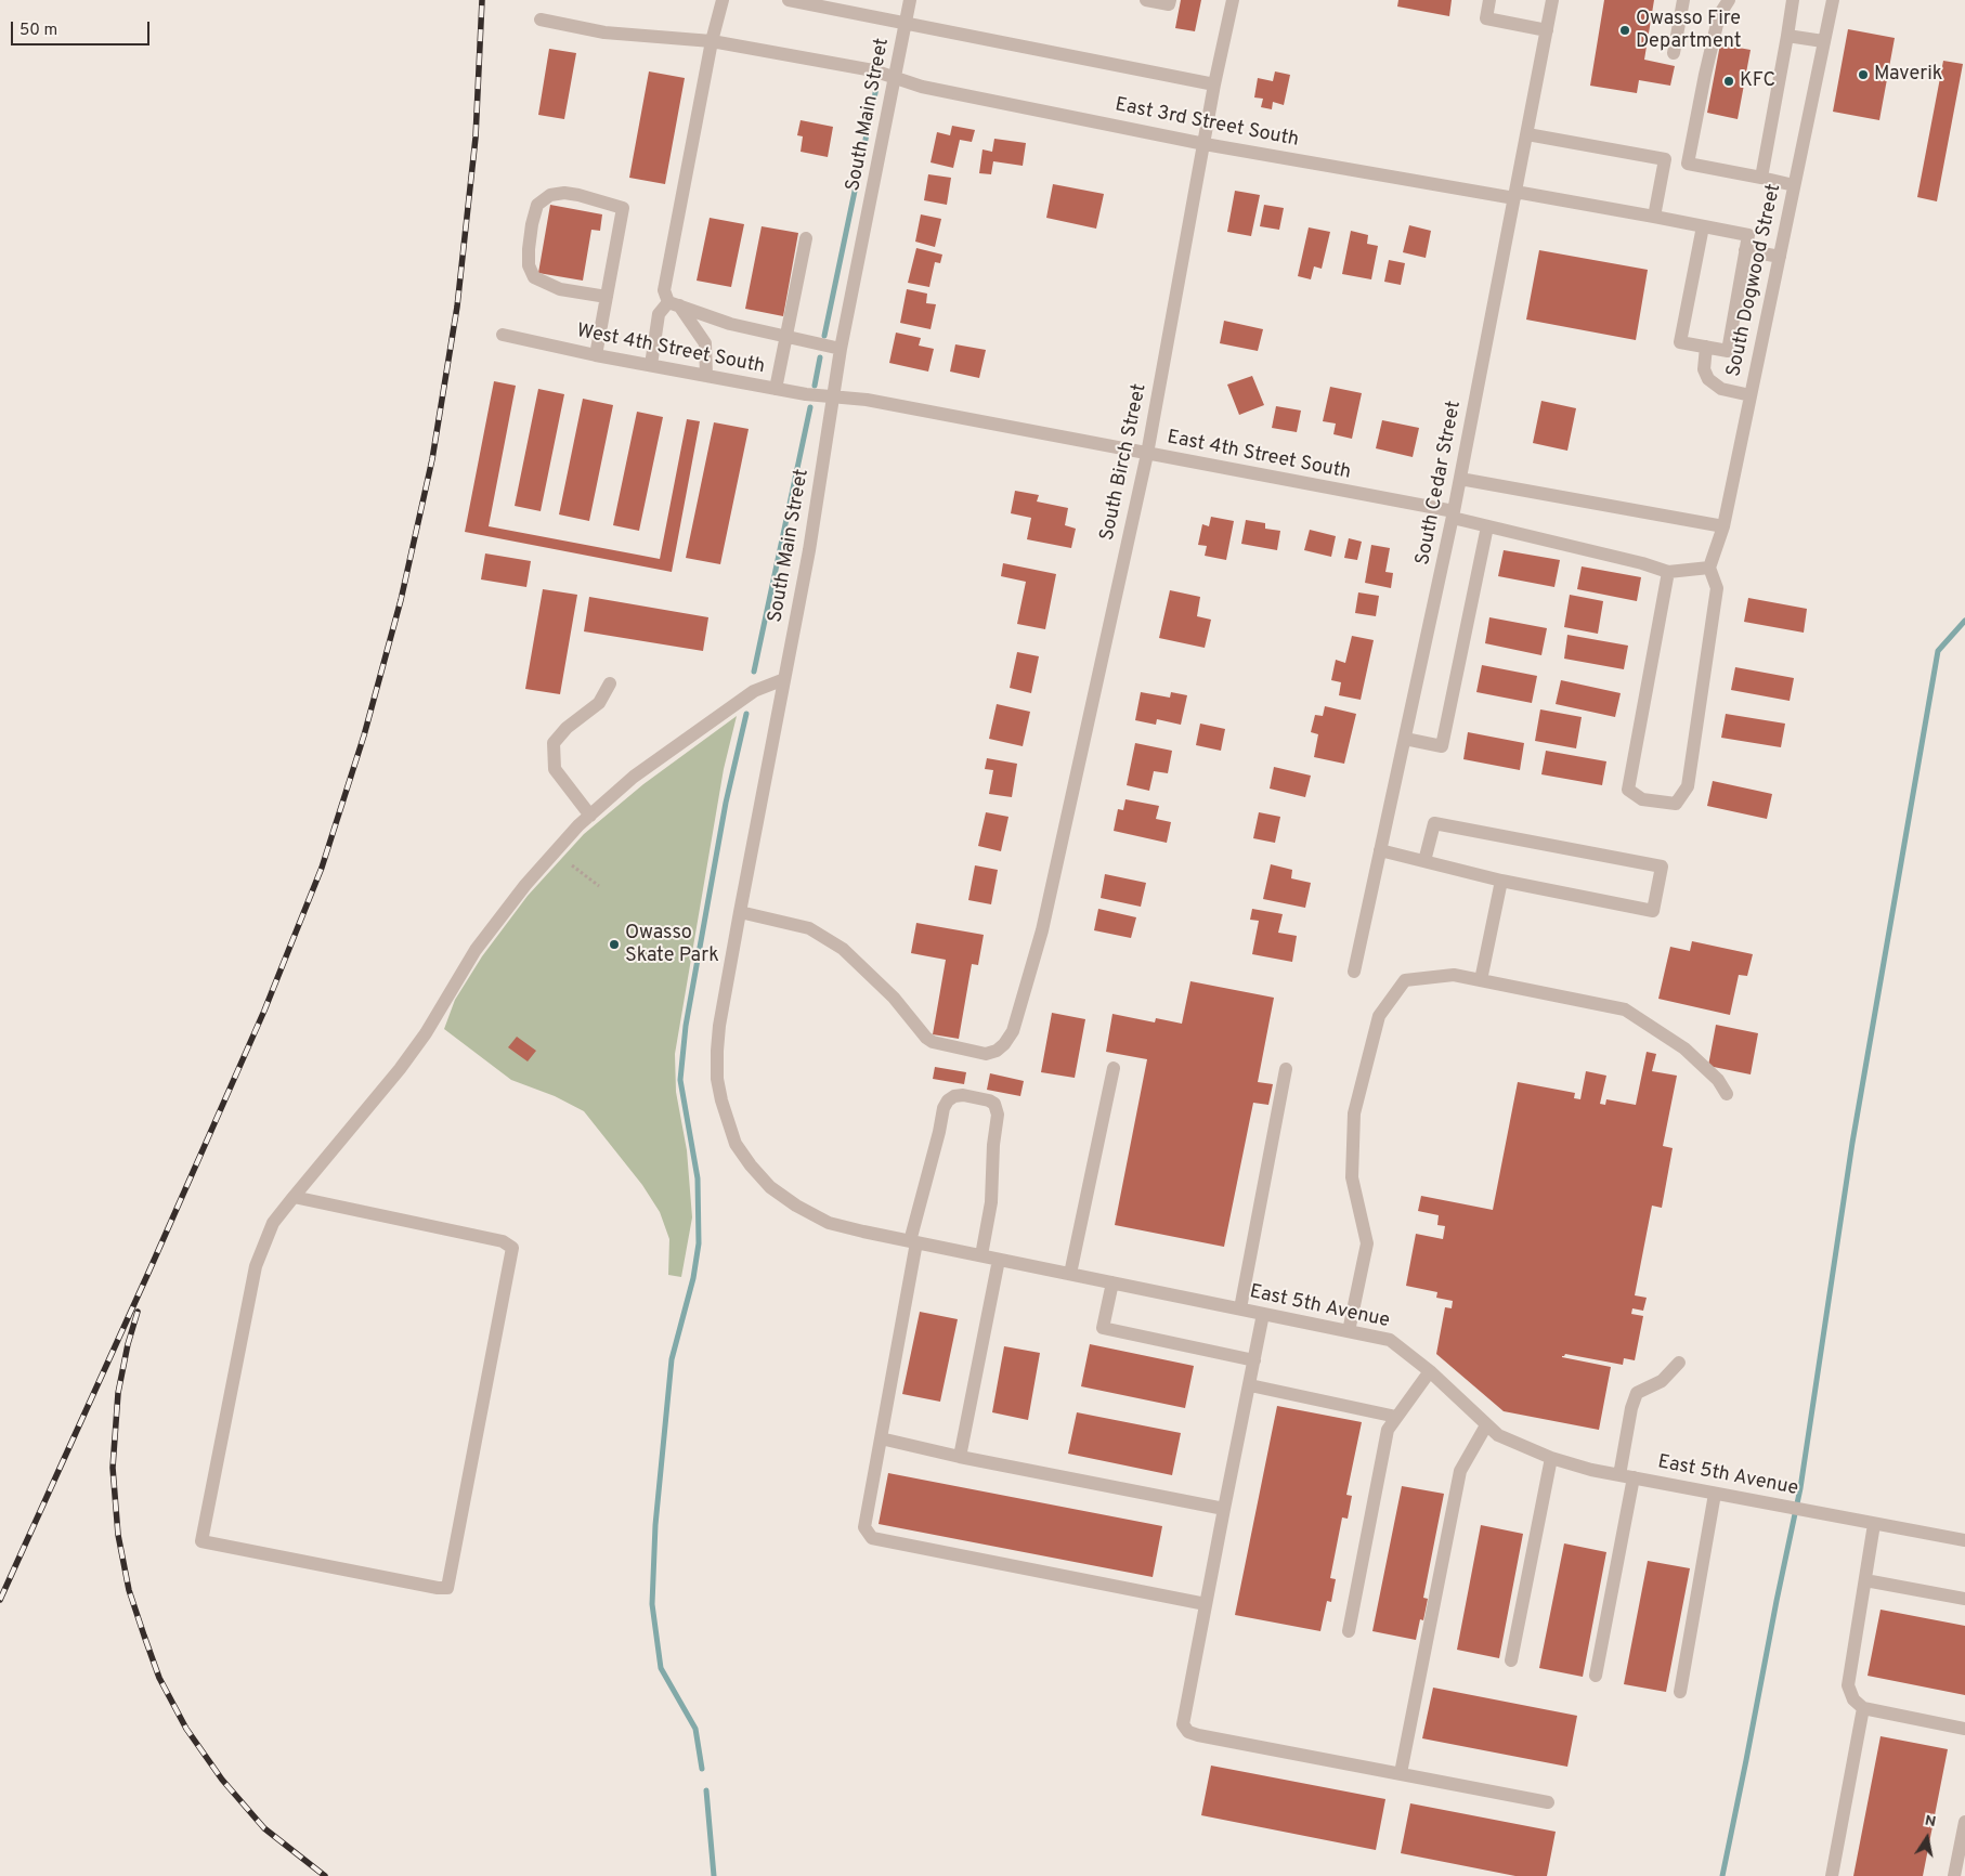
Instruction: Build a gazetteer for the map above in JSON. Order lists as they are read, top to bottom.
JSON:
{
  "streets": {
    "street": [
      "South Main Street",
      "East 3rd Street South",
      "South Dogwood Street",
      "West 4th Street South",
      "East 4th Street South",
      "South Birch Street",
      "South Cedar Street",
      "East 5th Avenue"
    ]
  },
  "crossings": [
    ["South Main Street", "East 3rd Street South"],
    ["South Main Street", "West 4th Street South"],
    ["South Main Street", "East 4th Street South"],
    ["South Main Street", "South Birch Street"],
    ["South Main Street", "East 5th Avenue"],
    ["East 3rd Street South", "South Birch Street"],
    ["East 3rd Street South", "South Cedar Street"],
    ["West 4th Street South", "East 4th Street South"],
    ["East 4th Street South", "South Birch Street"],
    ["East 4th Street South", "South Cedar Street"]
  ],
  "places": [
    "Owasso Fire Department",
    "Maverik",
    "KFC",
    "Owasso Skate Park"
  ],
  "scale_bar": "50 m",
  "north": "top"
}
